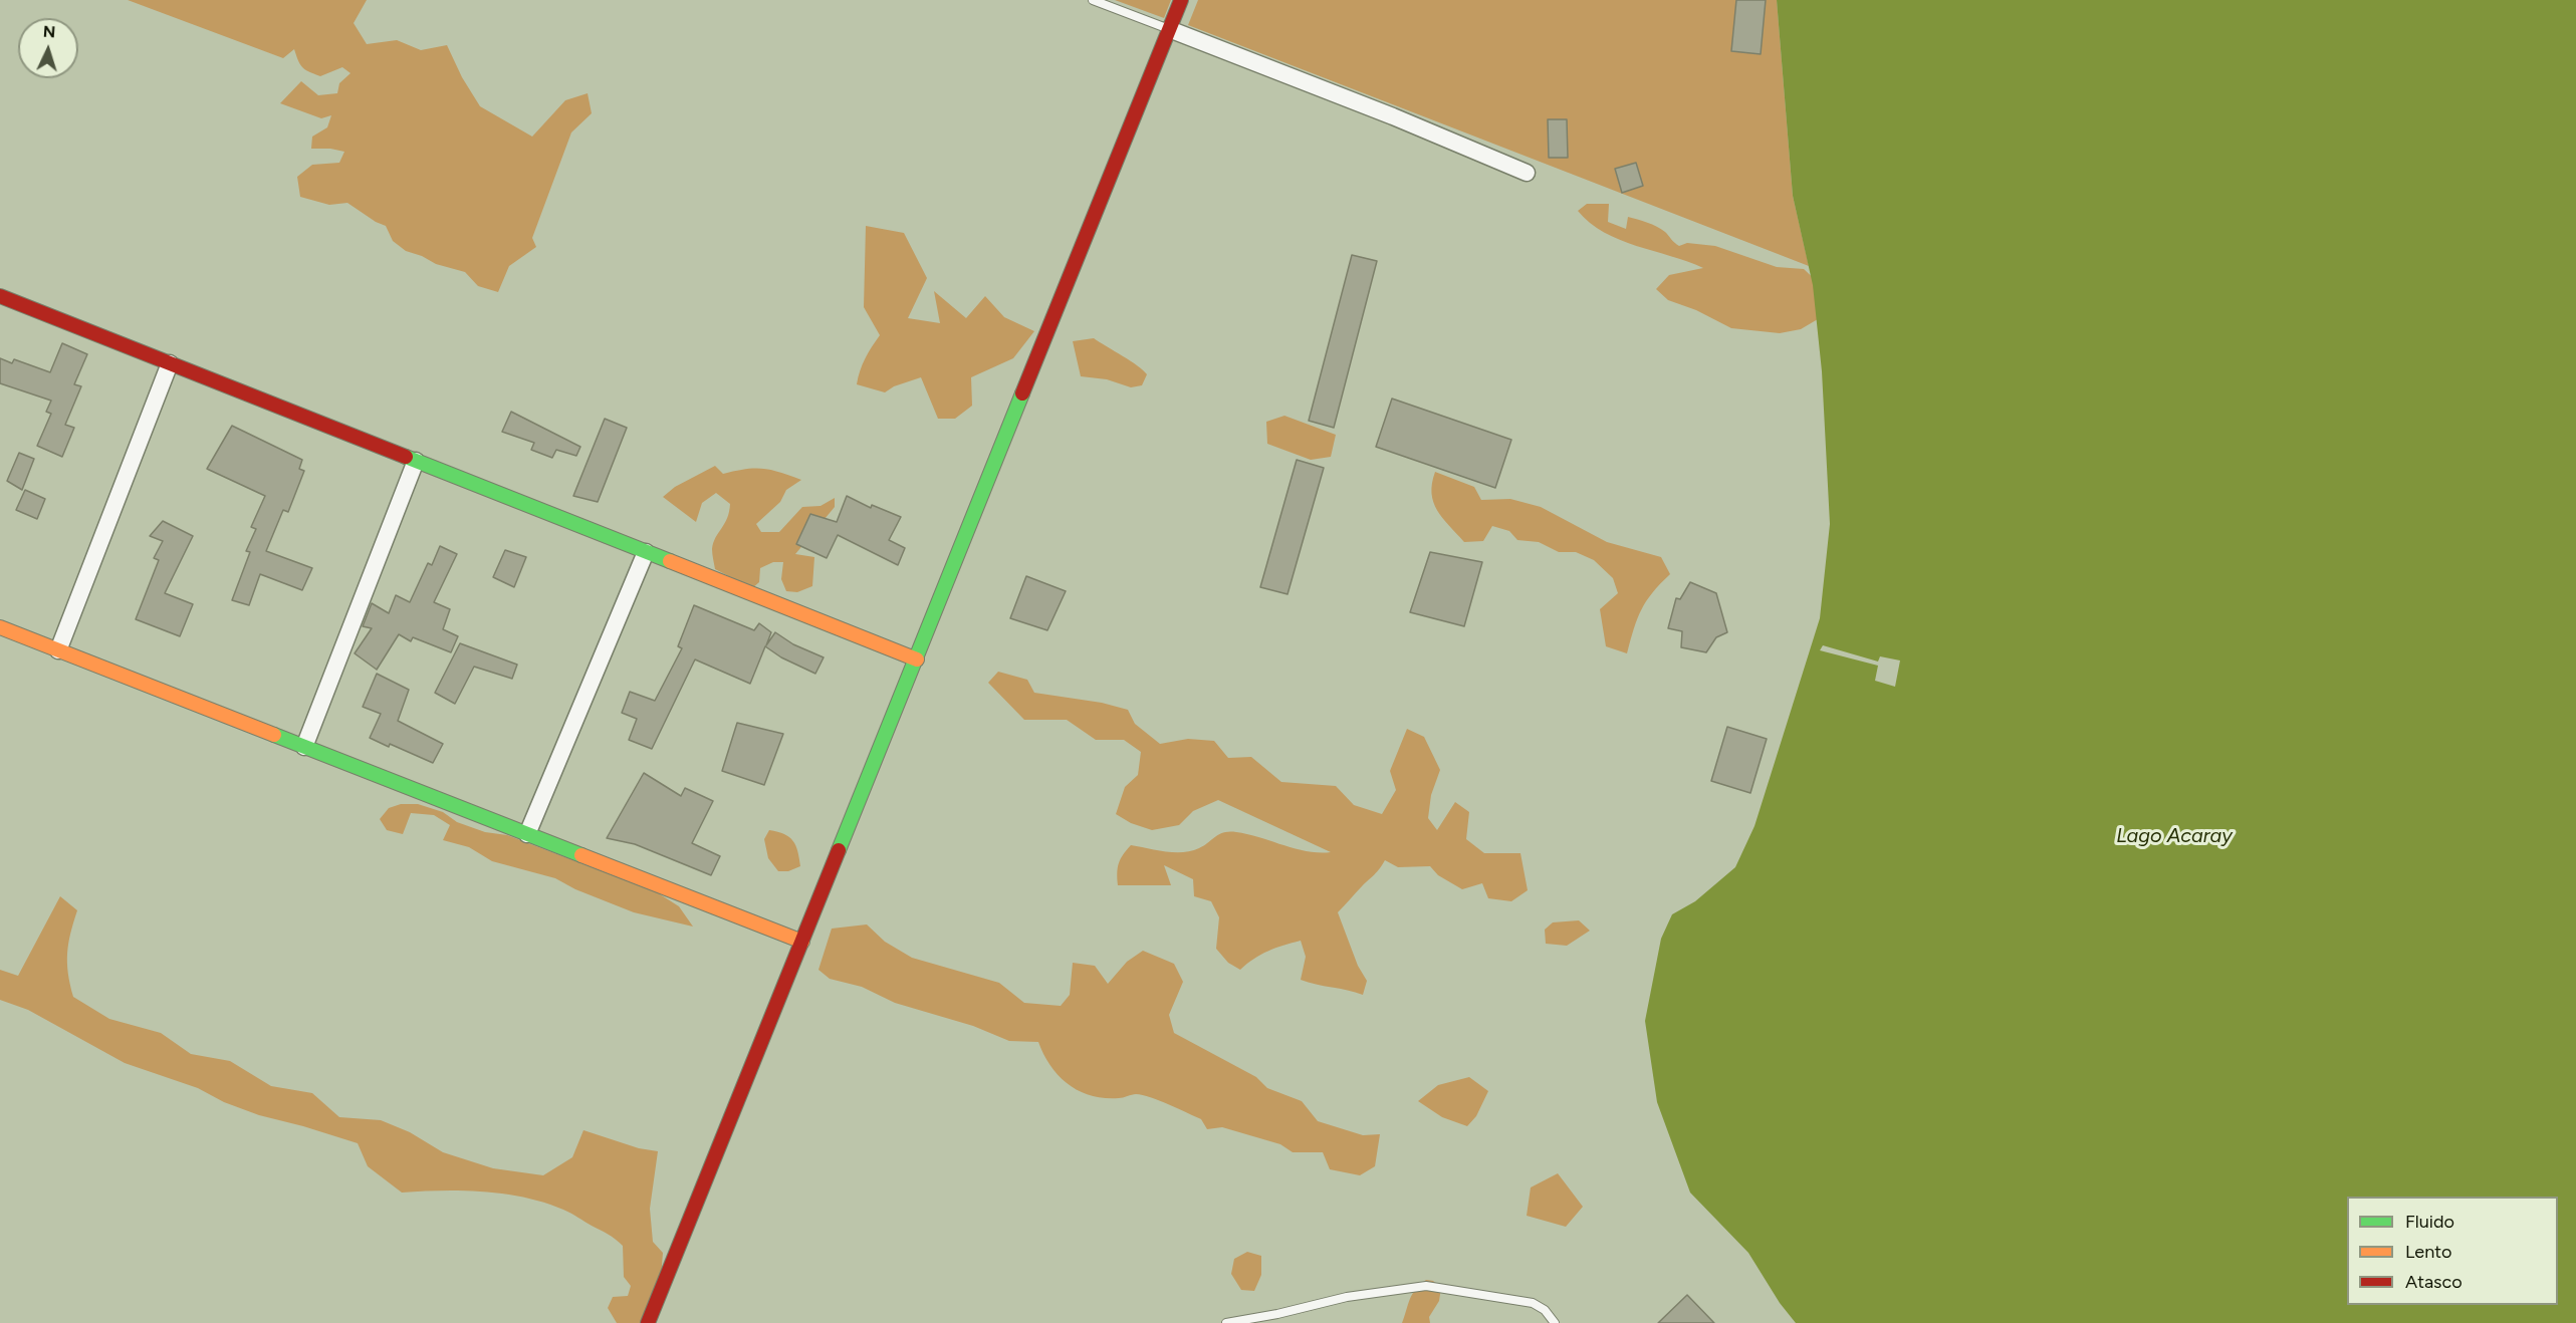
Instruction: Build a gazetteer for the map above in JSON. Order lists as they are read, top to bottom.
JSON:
{
  "water": ["Lago Acaray"],
  "legend": ["Fluido", "Lento", "Atasco"],
  "north": "top"
}
